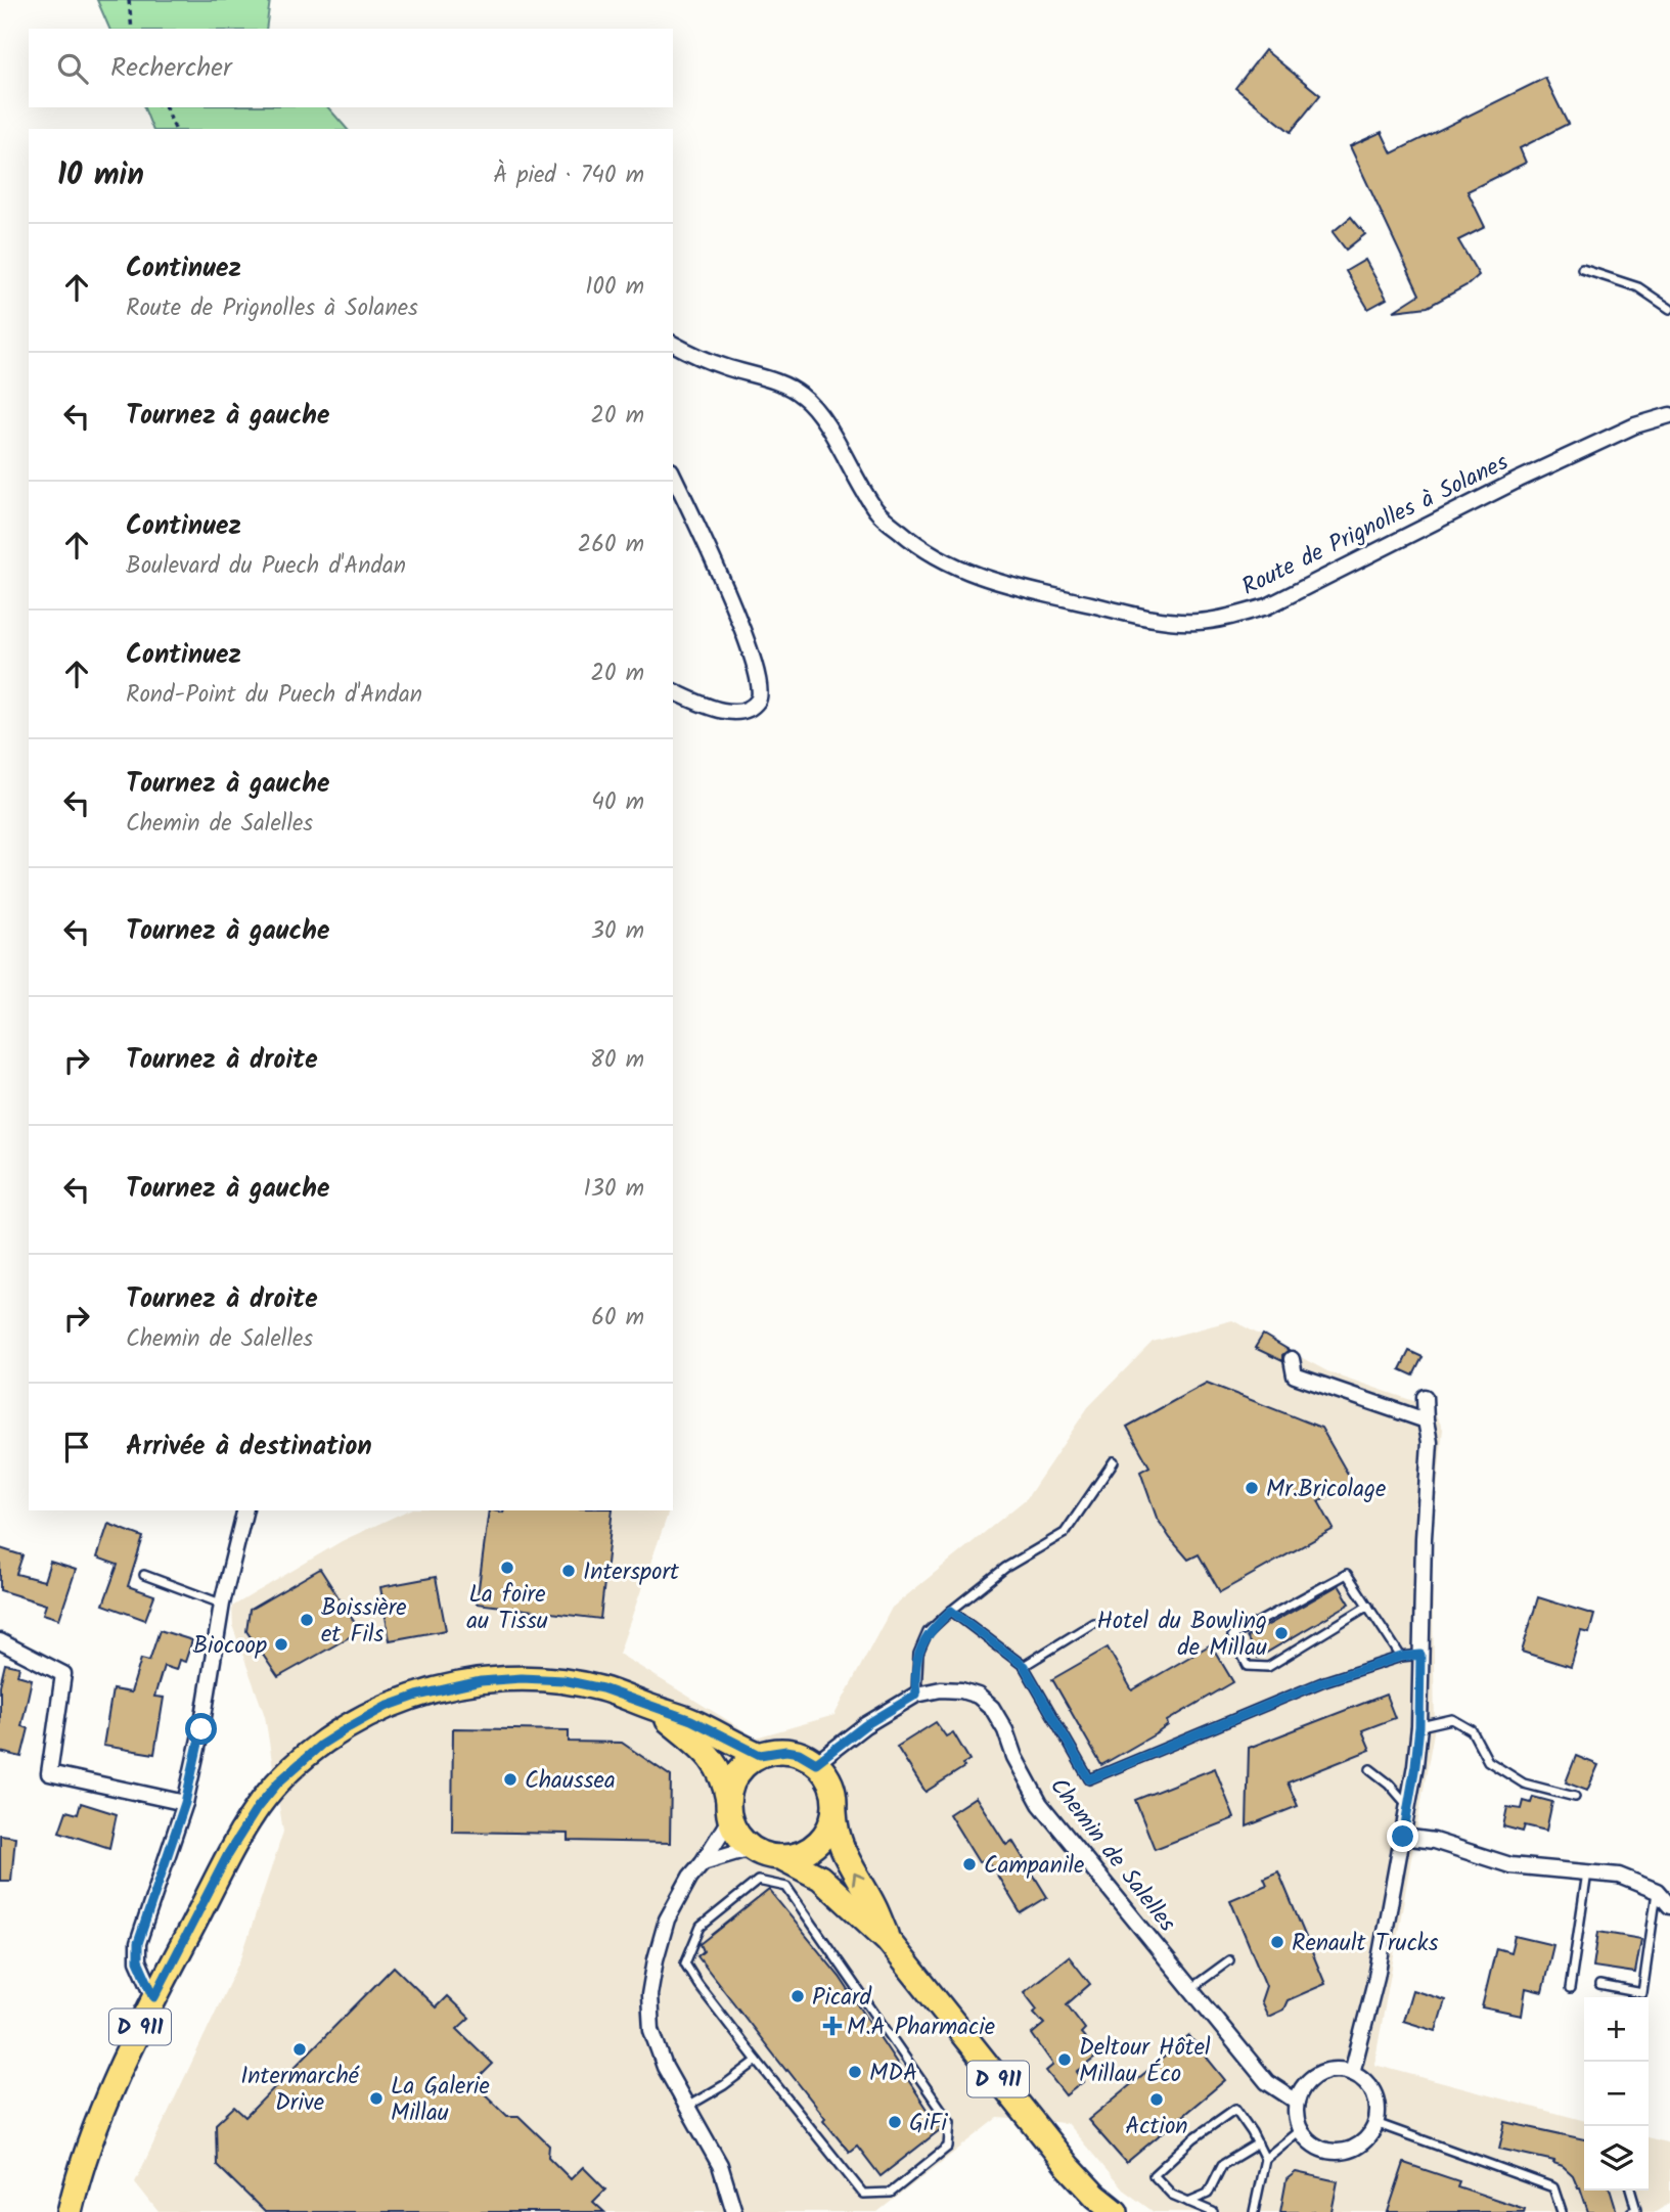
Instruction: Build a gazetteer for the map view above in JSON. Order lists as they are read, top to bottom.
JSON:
{
  "streets": {
    "main road": ["D 911"],
    "street": ["Route de Prignolles à Solanes", "Chemin de Salelles"]
  },
  "crossings": [
    ["Chemin de Salelles", "D 911"]
  ],
  "places": {
    "other": [
      "Mr.Bricolage",
      "La foire au Tissu",
      "Intersport",
      "Boissière et Fils",
      "Hotel du Bowling de Millau",
      "Biocoop",
      "Chaussea",
      "Campanile",
      "Renault Trucks",
      "Picard",
      "Intermarché Drive",
      "Deltour Hôtel Millau Éco",
      "MDA",
      "La Galerie Millau",
      "Action",
      "GiFi"
    ],
    "health": ["M.A Pharmacie"]
  },
  "page": {
    "search": "Rechercher",
    "heading": ["10 min", "À pied · 740 m"],
    "list": [
      ["Continuez", "Route de Prignolles à Solanes", "100 m"],
      ["Tournez à gauche", "20 m"],
      ["Continuez", "Boulevard du Puech d'Andan", "260 m"],
      ["Continuez", "Rond-Point du Puech d'Andan", "20 m"],
      ["Tournez à gauche", "Chemin de Salelles", "40 m"],
      ["Tournez à gauche", "30 m"],
      ["Tournez à droite", "80 m"],
      ["Tournez à gauche", "130 m"],
      ["Tournez à droite", "Chemin de Salelles", "60 m"],
      "Arrivée à destination"
    ],
    "map_buttons": ["+", "−"]
  }
}
